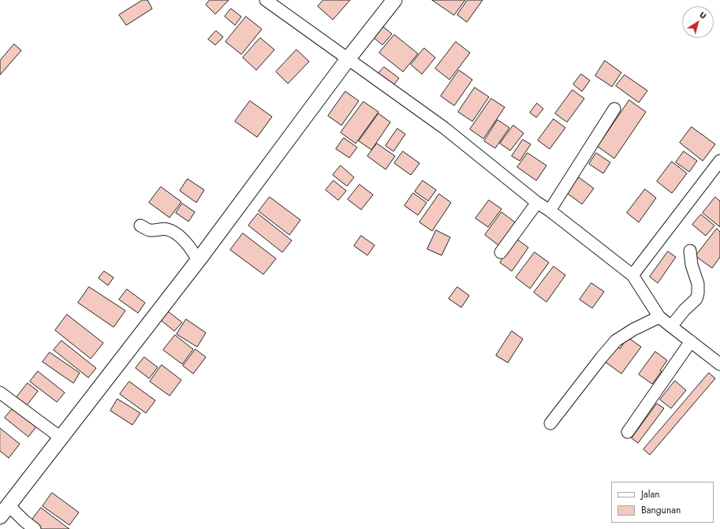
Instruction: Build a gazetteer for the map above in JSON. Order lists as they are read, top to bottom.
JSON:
{
  "legend": ["Jalan", "Bangunan"],
  "north": "top right"
}
